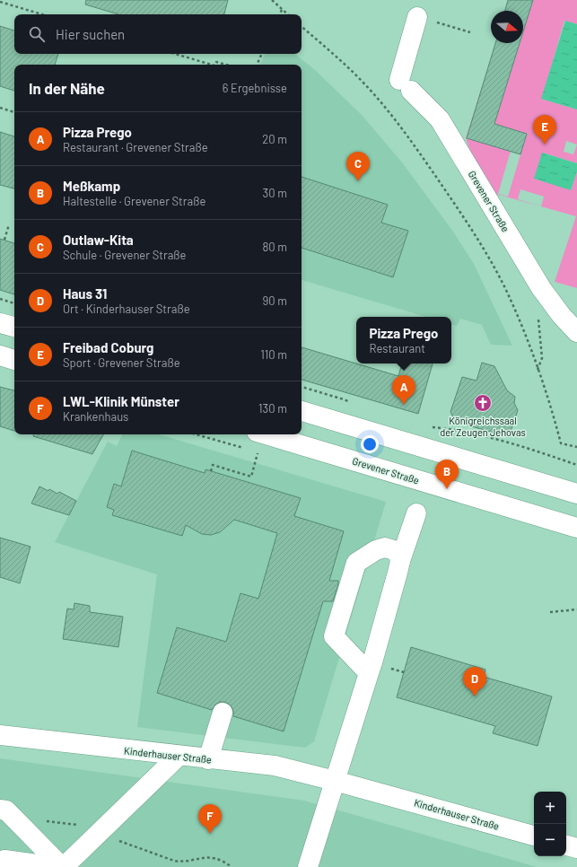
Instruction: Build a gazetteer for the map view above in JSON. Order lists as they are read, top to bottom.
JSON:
{
  "streets": {
    "street": ["Grevener Straße", "Kinderhauser Straße"]
  },
  "places": {
    "church": ["Königreichssaal der Zeugen Jehovas"]
  },
  "north": "right",
  "page": {
    "search": "Hier suchen",
    "heading": ["In der Nähe", "6 Ergebnisse"],
    "list": [
      {
        "mark": "A",
        "name": "Pizza Prego",
        "note": "Restaurant · Grevener Straße",
        "value": "20 m"
      },
      {
        "mark": "B",
        "name": "Meßkamp",
        "note": "Haltestelle · Grevener Straße",
        "value": "30 m"
      },
      {
        "mark": "C",
        "name": "Outlaw-Kita",
        "note": "Schule · Grevener Straße",
        "value": "80 m"
      },
      {
        "mark": "D",
        "name": "Haus 31",
        "note": "Ort · Kinderhauser Straße",
        "value": "90 m"
      },
      {
        "mark": "E",
        "name": "Freibad Coburg",
        "note": "Sport · Grevener Straße",
        "value": "110 m"
      },
      {
        "mark": "F",
        "name": "LWL-Klinik Münster",
        "note": "Krankenhaus",
        "value": "130 m"
      }
    ],
    "pins": [
      "E",
      "C",
      "A",
      "B",
      "D",
      "F"
    ],
    "popup": ["Pizza Prego", "Restaurant"],
    "map_buttons": ["+", "−"]
  }
}
